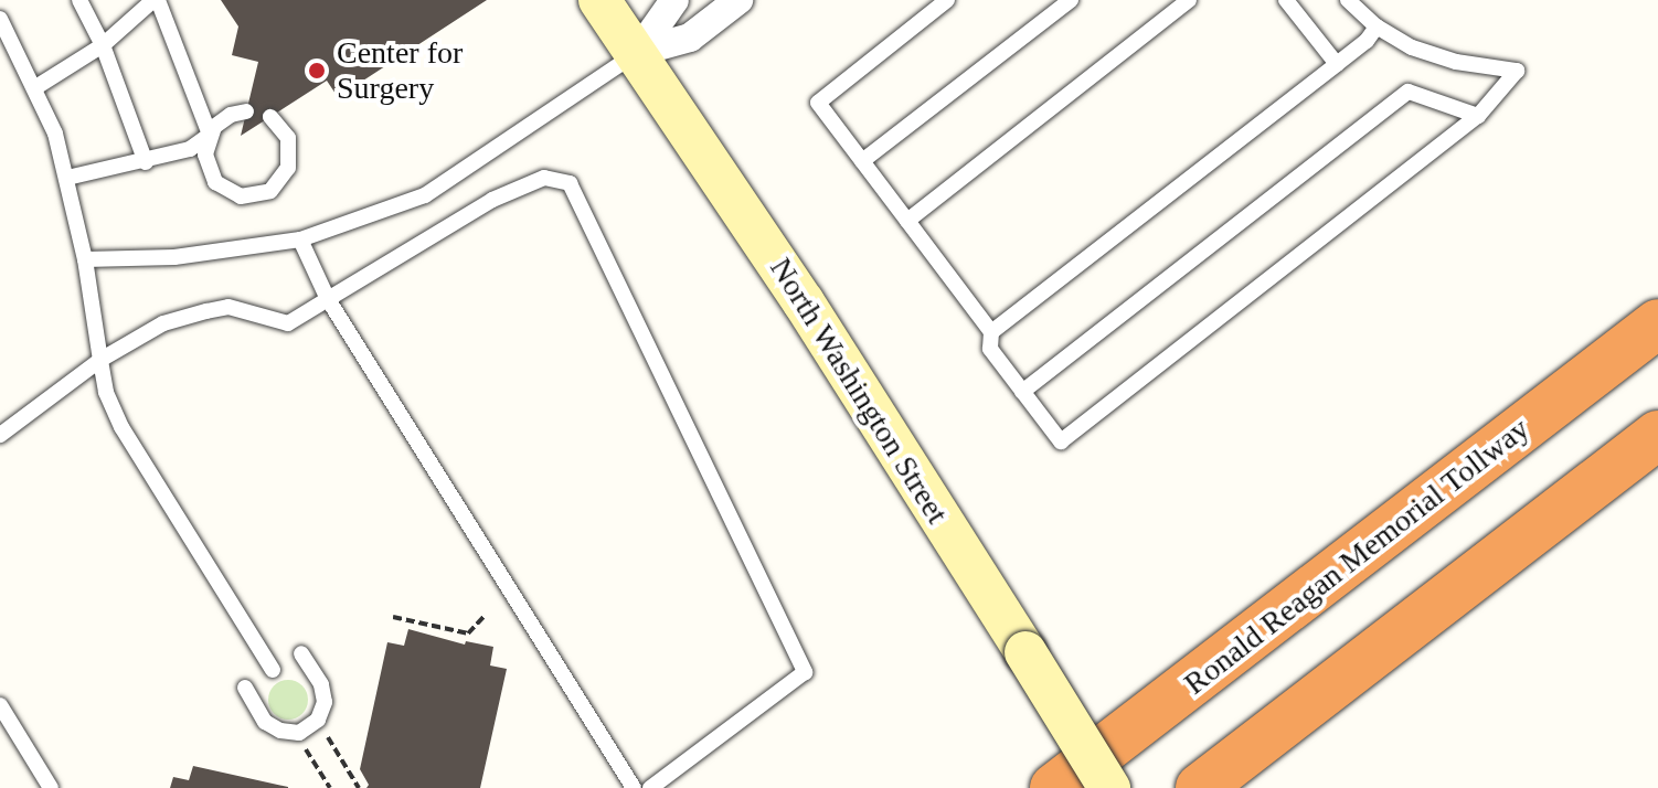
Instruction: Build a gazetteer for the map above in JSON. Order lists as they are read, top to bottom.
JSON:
{
  "streets": {
    "highway": ["Ronald Reagan Memorial Tollway"],
    "main road": ["North Washington Street"]
  },
  "places": ["Center for Surgery"]
}
